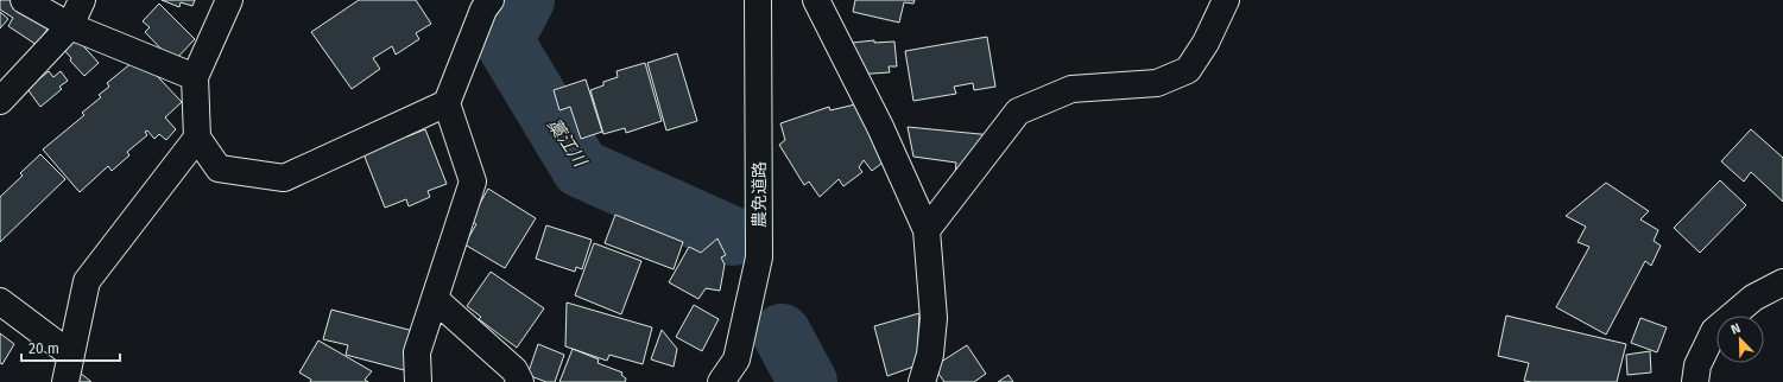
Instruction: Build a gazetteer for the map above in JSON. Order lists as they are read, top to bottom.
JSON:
{
  "streets": {
    "street": ["農免道路"]
  },
  "water": ["藁江川"],
  "scale_bar": "20 m",
  "north": "top left"
}
